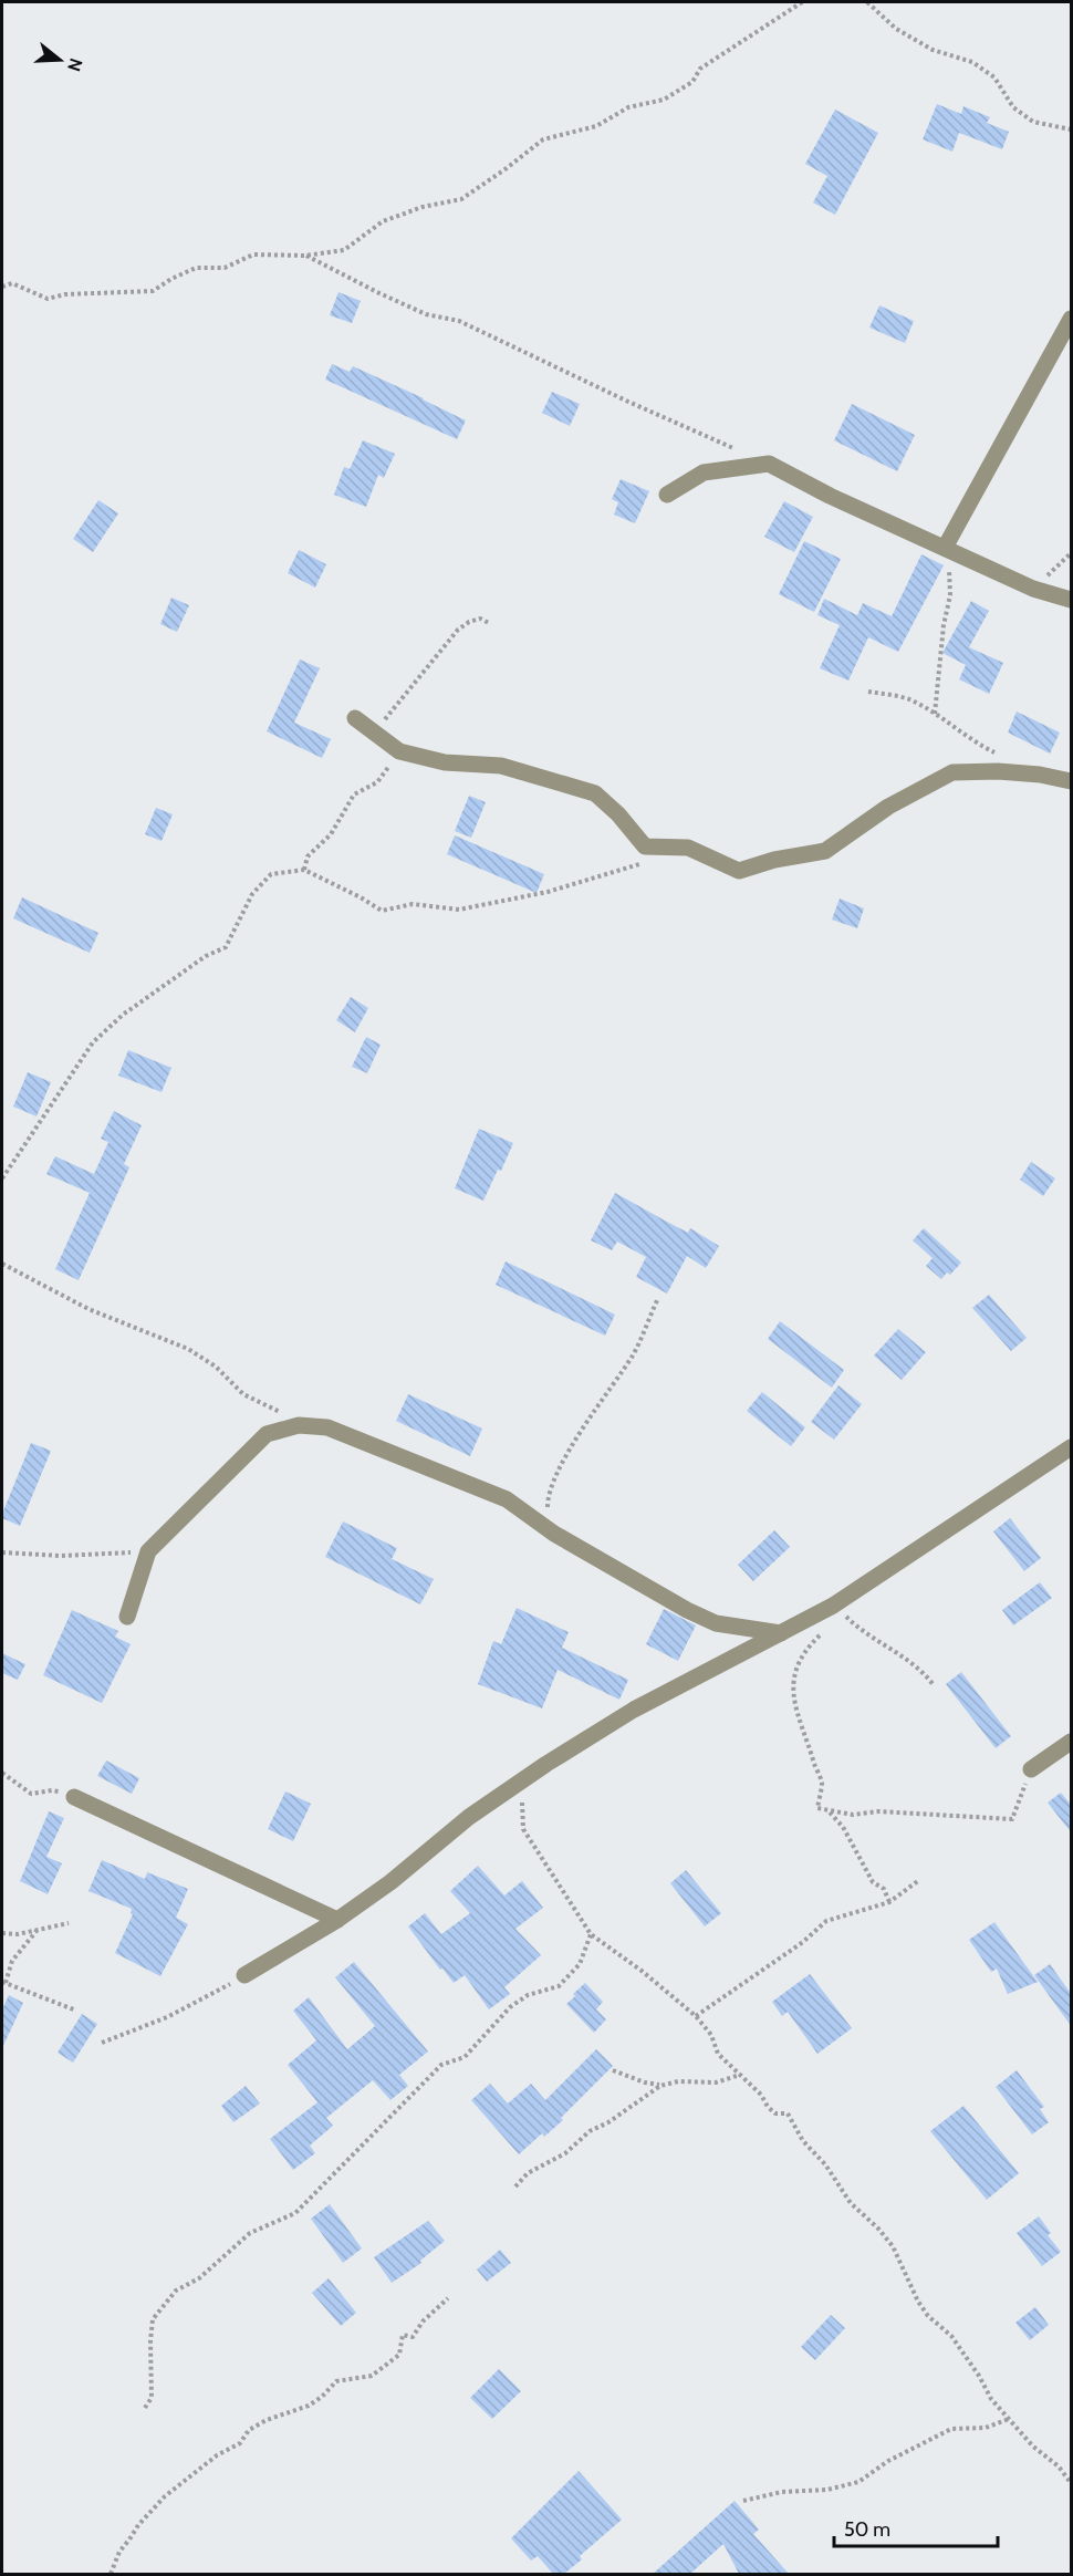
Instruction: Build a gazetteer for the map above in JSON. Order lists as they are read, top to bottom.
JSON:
{
  "scale_bar": "50 m",
  "north": "right"
}
